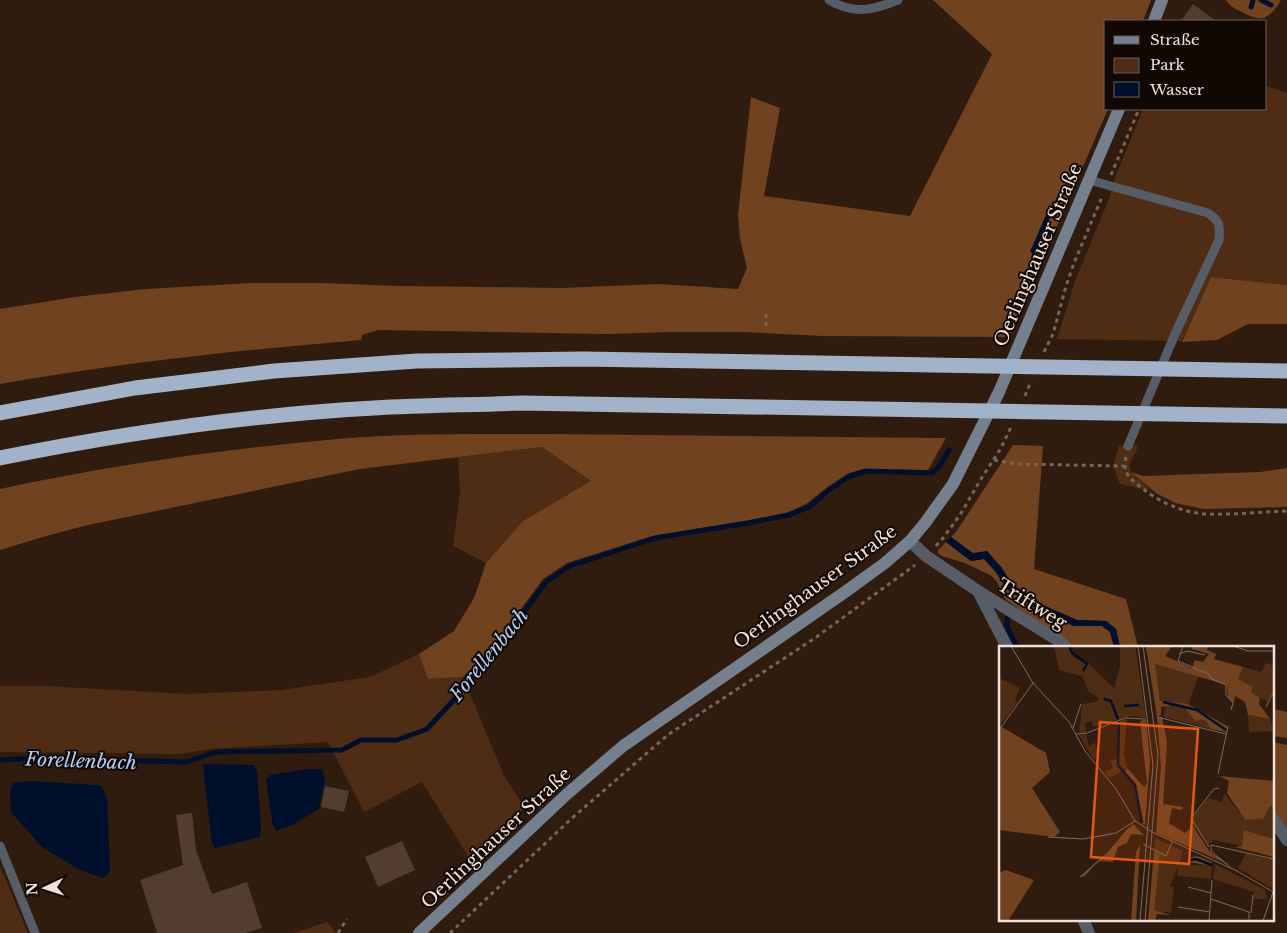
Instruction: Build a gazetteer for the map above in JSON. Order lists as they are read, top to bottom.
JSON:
{
  "streets": {
    "main road": ["Oerlinghauser Straße"],
    "street": ["Triftweg"]
  },
  "crossings": [
    ["Oerlinghauser Straße", "Triftweg"]
  ],
  "water": ["Forellenbach"],
  "legend": ["Straße", "Park", "Wasser"],
  "north": "left"
}
